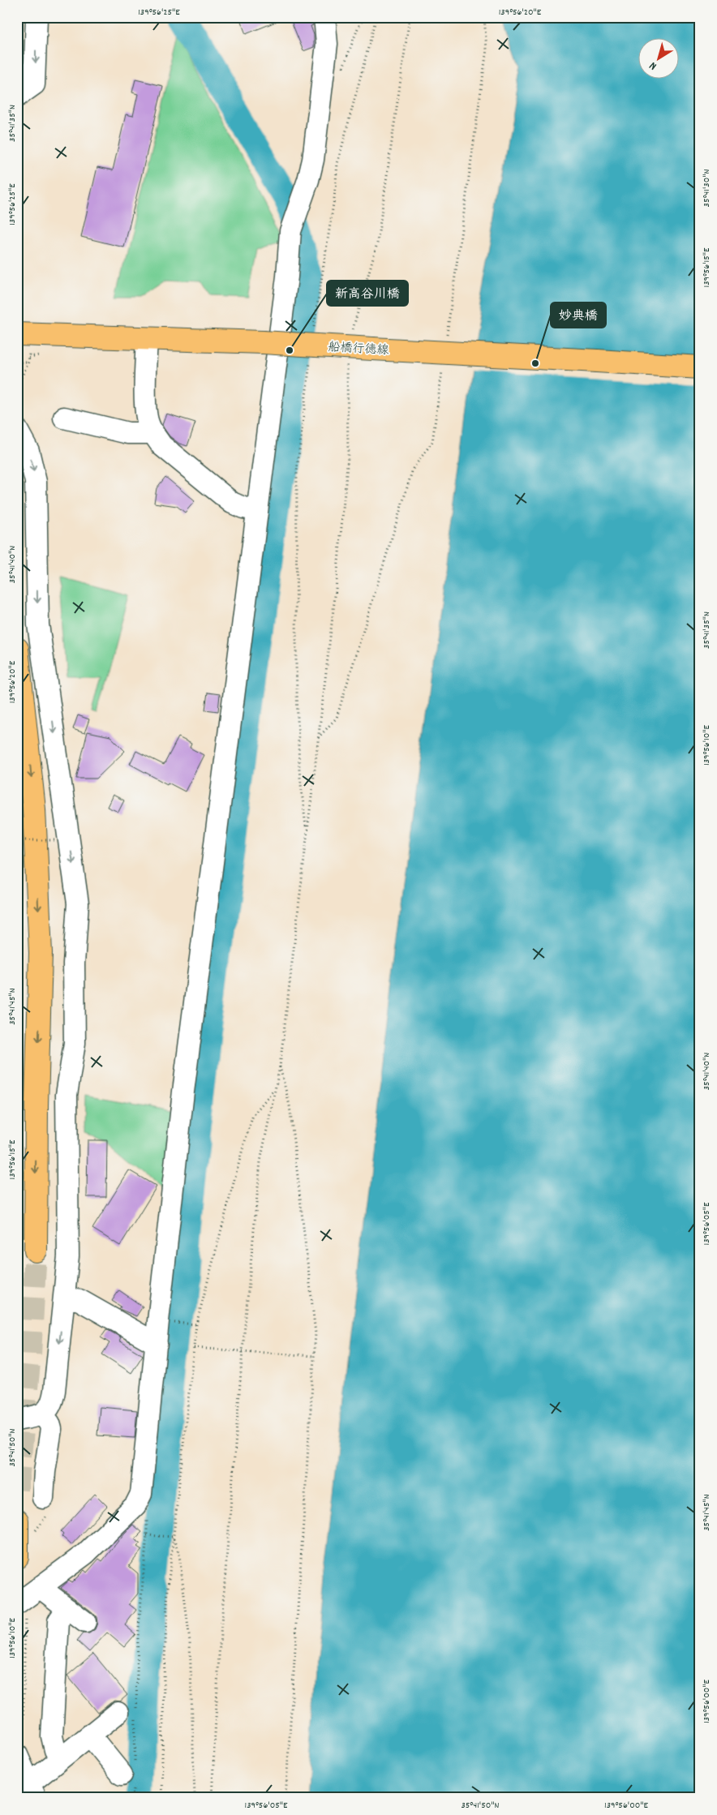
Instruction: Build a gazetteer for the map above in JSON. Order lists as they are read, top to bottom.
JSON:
{
  "streets": {
    "main road": ["船橋行徳線"]
  },
  "places": ["新高谷川橋", "妙典橋"],
  "north": "bottom left",
  "coordinates": [
    "139°56'25\"E",
    "139°56'20\"E",
    "35°41'35\"N",
    "35°41'30\"N",
    "139°56'15\"E",
    "35°41'40\"N",
    "139°56'10\"E",
    "35°41'45\"N",
    "139°56'05\"E",
    "35°41'50\"N",
    "139°56'00\"E"
  ]
}
